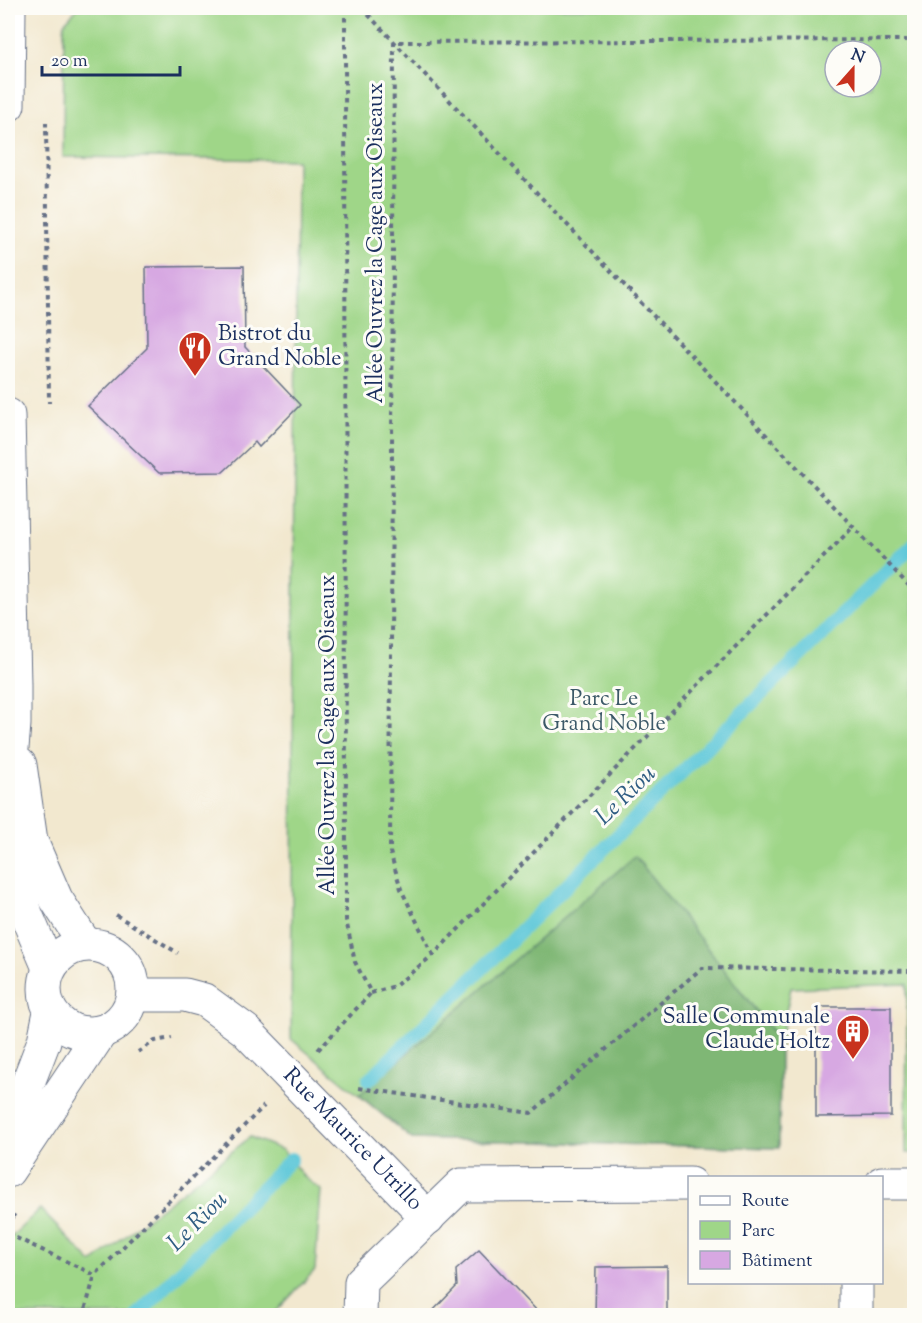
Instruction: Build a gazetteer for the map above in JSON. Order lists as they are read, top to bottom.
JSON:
{
  "streets": {
    "street": ["Rue Maurice Utrillo"],
    "path": ["Allée Ouvrez la Cage aux Oiseaux"]
  },
  "water": ["Le Riou"],
  "parks": ["Parc Le Grand Noble"],
  "places": {
    "restaurant": ["Bistrot du Grand Noble"],
    "building": ["Salle Communale Claude Holtz"]
  },
  "legend": ["Route", "Parc", "Bâtiment"],
  "scale_bar": "20 m",
  "north": "top"
}
